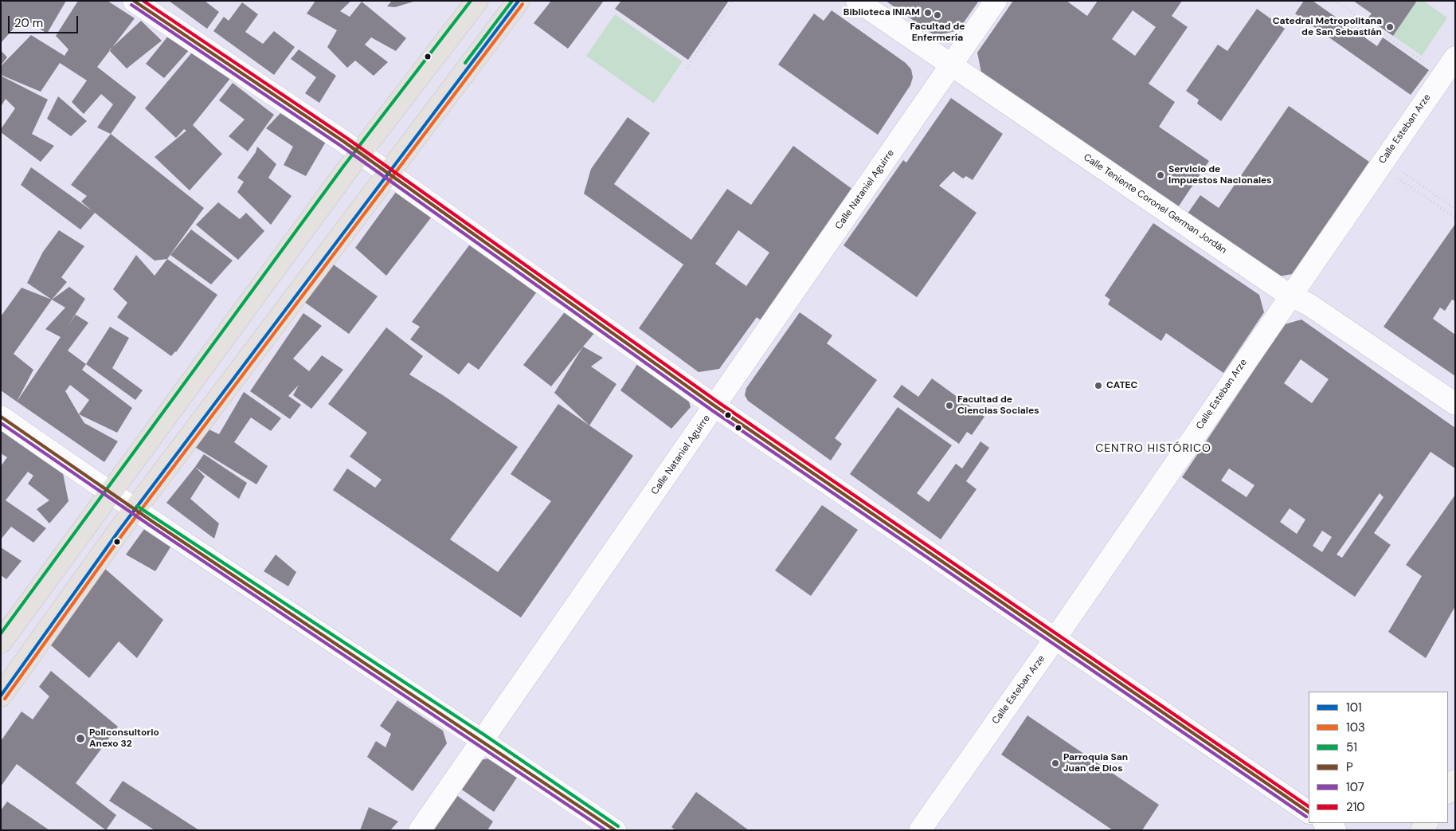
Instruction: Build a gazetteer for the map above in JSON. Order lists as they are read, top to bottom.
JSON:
{
  "streets": {
    "street": ["Calle Esteban Arze", "Calle Nataniel Aguirre", "Calle Teniente Coronel German Jordán"]
  },
  "crossings": [
    ["Calle Esteban Arze", "Calle Teniente Coronel German Jordán"],
    ["Calle Nataniel Aguirre", "Calle Teniente Coronel German Jordán"]
  ],
  "districts": ["CENTRO HISTÓRICO"],
  "places": [
    "Biblioteca INIAM",
    "Facultad de Enfermería",
    "Catedral Metropolitana de San Sebastián",
    "Servicio de Impuestos Nacionales",
    "CATEC",
    "Facultad de Ciencias Sociales",
    "Policonsultorio Anexo 32",
    "Parroquia San Juan de Dios"
  ],
  "lines": [
    "transit line 101",
    "transit line 51",
    "transit line P",
    "transit line 210",
    "transit line 103",
    "transit line 107"
  ],
  "legend": [
    "101",
    "103",
    "51",
    "P",
    "107",
    "210"
  ],
  "scale_bar": "20 m"
}
